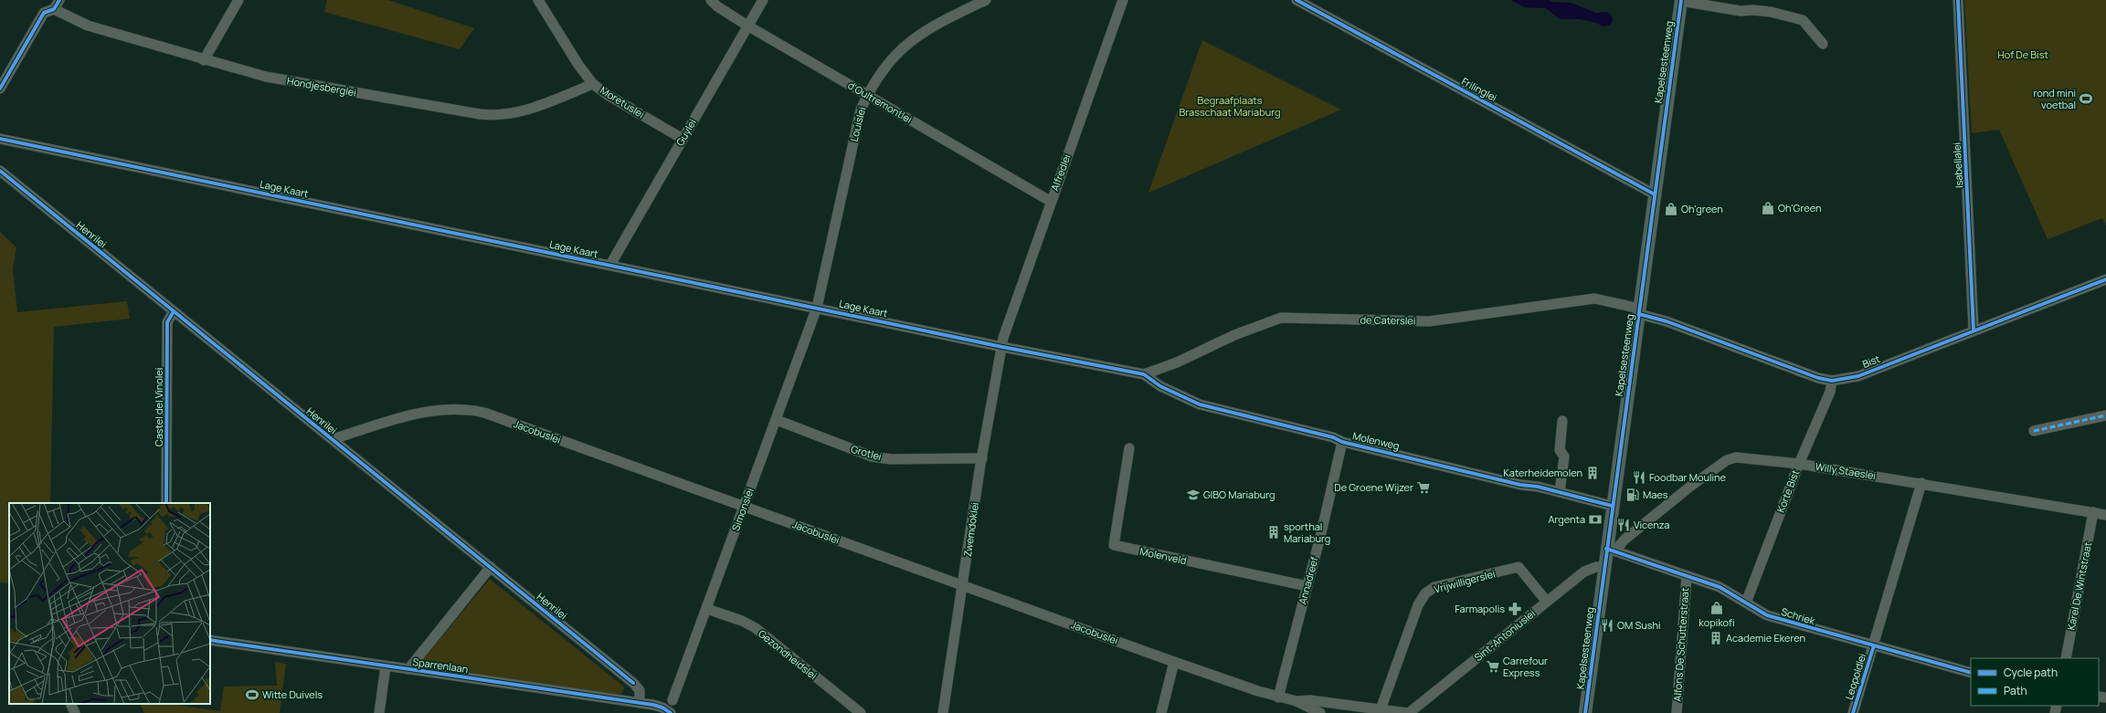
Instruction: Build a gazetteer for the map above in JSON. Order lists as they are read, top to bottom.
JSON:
{
  "streets": {
    "main road": ["Kapelsesteenweg"],
    "street": [
      "Hondjesberglei",
      "Frilinglei",
      "Moretuslei",
      "d'Oultremontlei",
      "Louislei",
      "Guylei",
      "Isabellalei",
      "Alfredlei",
      "Lage Kaart",
      "Henrilei",
      "de Caterslei",
      "Bist",
      "Castel del Vinolei",
      "Jacobuslei",
      "Molenweg",
      "Grotlei",
      "Willy Staeslei",
      "Korte Bist",
      "Simonslei",
      "Zwemdoklei",
      "Molenveld",
      "Annadreef",
      "Vrijwilligerslei",
      "Karel De Wintstraat",
      "Schriek",
      "Sint-Antoniuslei",
      "Alfons De Schutterstraat",
      "Gezondheidslei",
      "Sparrenlaan",
      "Leopoldlei"
    ]
  },
  "crossings": [
    ["Kapelsesteenweg", "Frilinglei"],
    ["Kapelsesteenweg", "de Caterslei"],
    ["Kapelsesteenweg", "Bist"],
    ["Kapelsesteenweg", "Molenweg"],
    ["Kapelsesteenweg", "Willy Staeslei"],
    ["Kapelsesteenweg", "Schriek"],
    ["Kapelsesteenweg", "Sint-Antoniuslei"],
    ["Hondjesberglei", "Moretuslei"],
    ["Moretuslei", "Guylei"],
    ["d'Oultremontlei", "Louislei"],
    ["d'Oultremontlei", "Guylei"],
    ["d'Oultremontlei", "Alfredlei"],
    ["Louislei", "Lage Kaart"],
    ["Louislei", "Simonslei"],
    ["Guylei", "Lage Kaart"],
    ["Isabellalei", "Bist"],
    ["Alfredlei", "Lage Kaart"],
    ["Alfredlei", "Zwemdoklei"],
    ["Lage Kaart", "de Caterslei"],
    ["Lage Kaart", "Molenweg"],
    ["Lage Kaart", "Simonslei"],
    ["Lage Kaart", "Zwemdoklei"],
    ["Henrilei", "Castel del Vinolei"],
    ["Henrilei", "Jacobuslei"],
    ["Henrilei", "Sparrenlaan"],
    ["de Caterslei", "Bist"],
    ["de Caterslei", "Molenweg"],
    ["Bist", "Korte Bist"],
    ["Jacobuslei", "Simonslei"],
    ["Jacobuslei", "Zwemdoklei"],
    ["Jacobuslei", "Annadreef"],
    ["Jacobuslei", "Vrijwilligerslei"],
    ["Jacobuslei", "Sint-Antoniuslei"],
    ["Molenweg", "Annadreef"],
    ["Grotlei", "Simonslei"],
    ["Grotlei", "Zwemdoklei"],
    ["Willy Staeslei", "Korte Bist"],
    ["Willy Staeslei", "Karel De Wintstraat"],
    ["Willy Staeslei", "Schriek"],
    ["Willy Staeslei", "Leopoldlei"],
    ["Korte Bist", "Schriek"],
    ["Simonslei", "Gezondheidslei"],
    ["Molenveld", "Annadreef"],
    ["Vrijwilligerslei", "Sint-Antoniuslei"],
    ["Schriek", "Alfons De Schutterstraat"],
    ["Schriek", "Leopoldlei"]
  ],
  "parks": ["Hof De Bist", "Begraafplaats Brasschaat Mariaburg"],
  "places": {
    "sports": ["rond mini voetbal", "Witte Duivels"],
    "shop": ["Oh'Green", "Oh'green", "kopikofi"],
    "building": ["Katerheidemolen", "sporthal Mariaburg", "Academie Ekeren"],
    "restaurant": ["Foodbar Mouline", "Vicenza", "OM Sushi"],
    "supermarket": ["De Groene Wijzer", "Carrefour Express"],
    "school or university": ["GIBO Mariaburg"],
    "fuel station": ["Maes"],
    "bank": ["Argenta"],
    "pharmacy": ["Farmapolis"]
  },
  "legend": ["Cycle path", "Path"]
}
